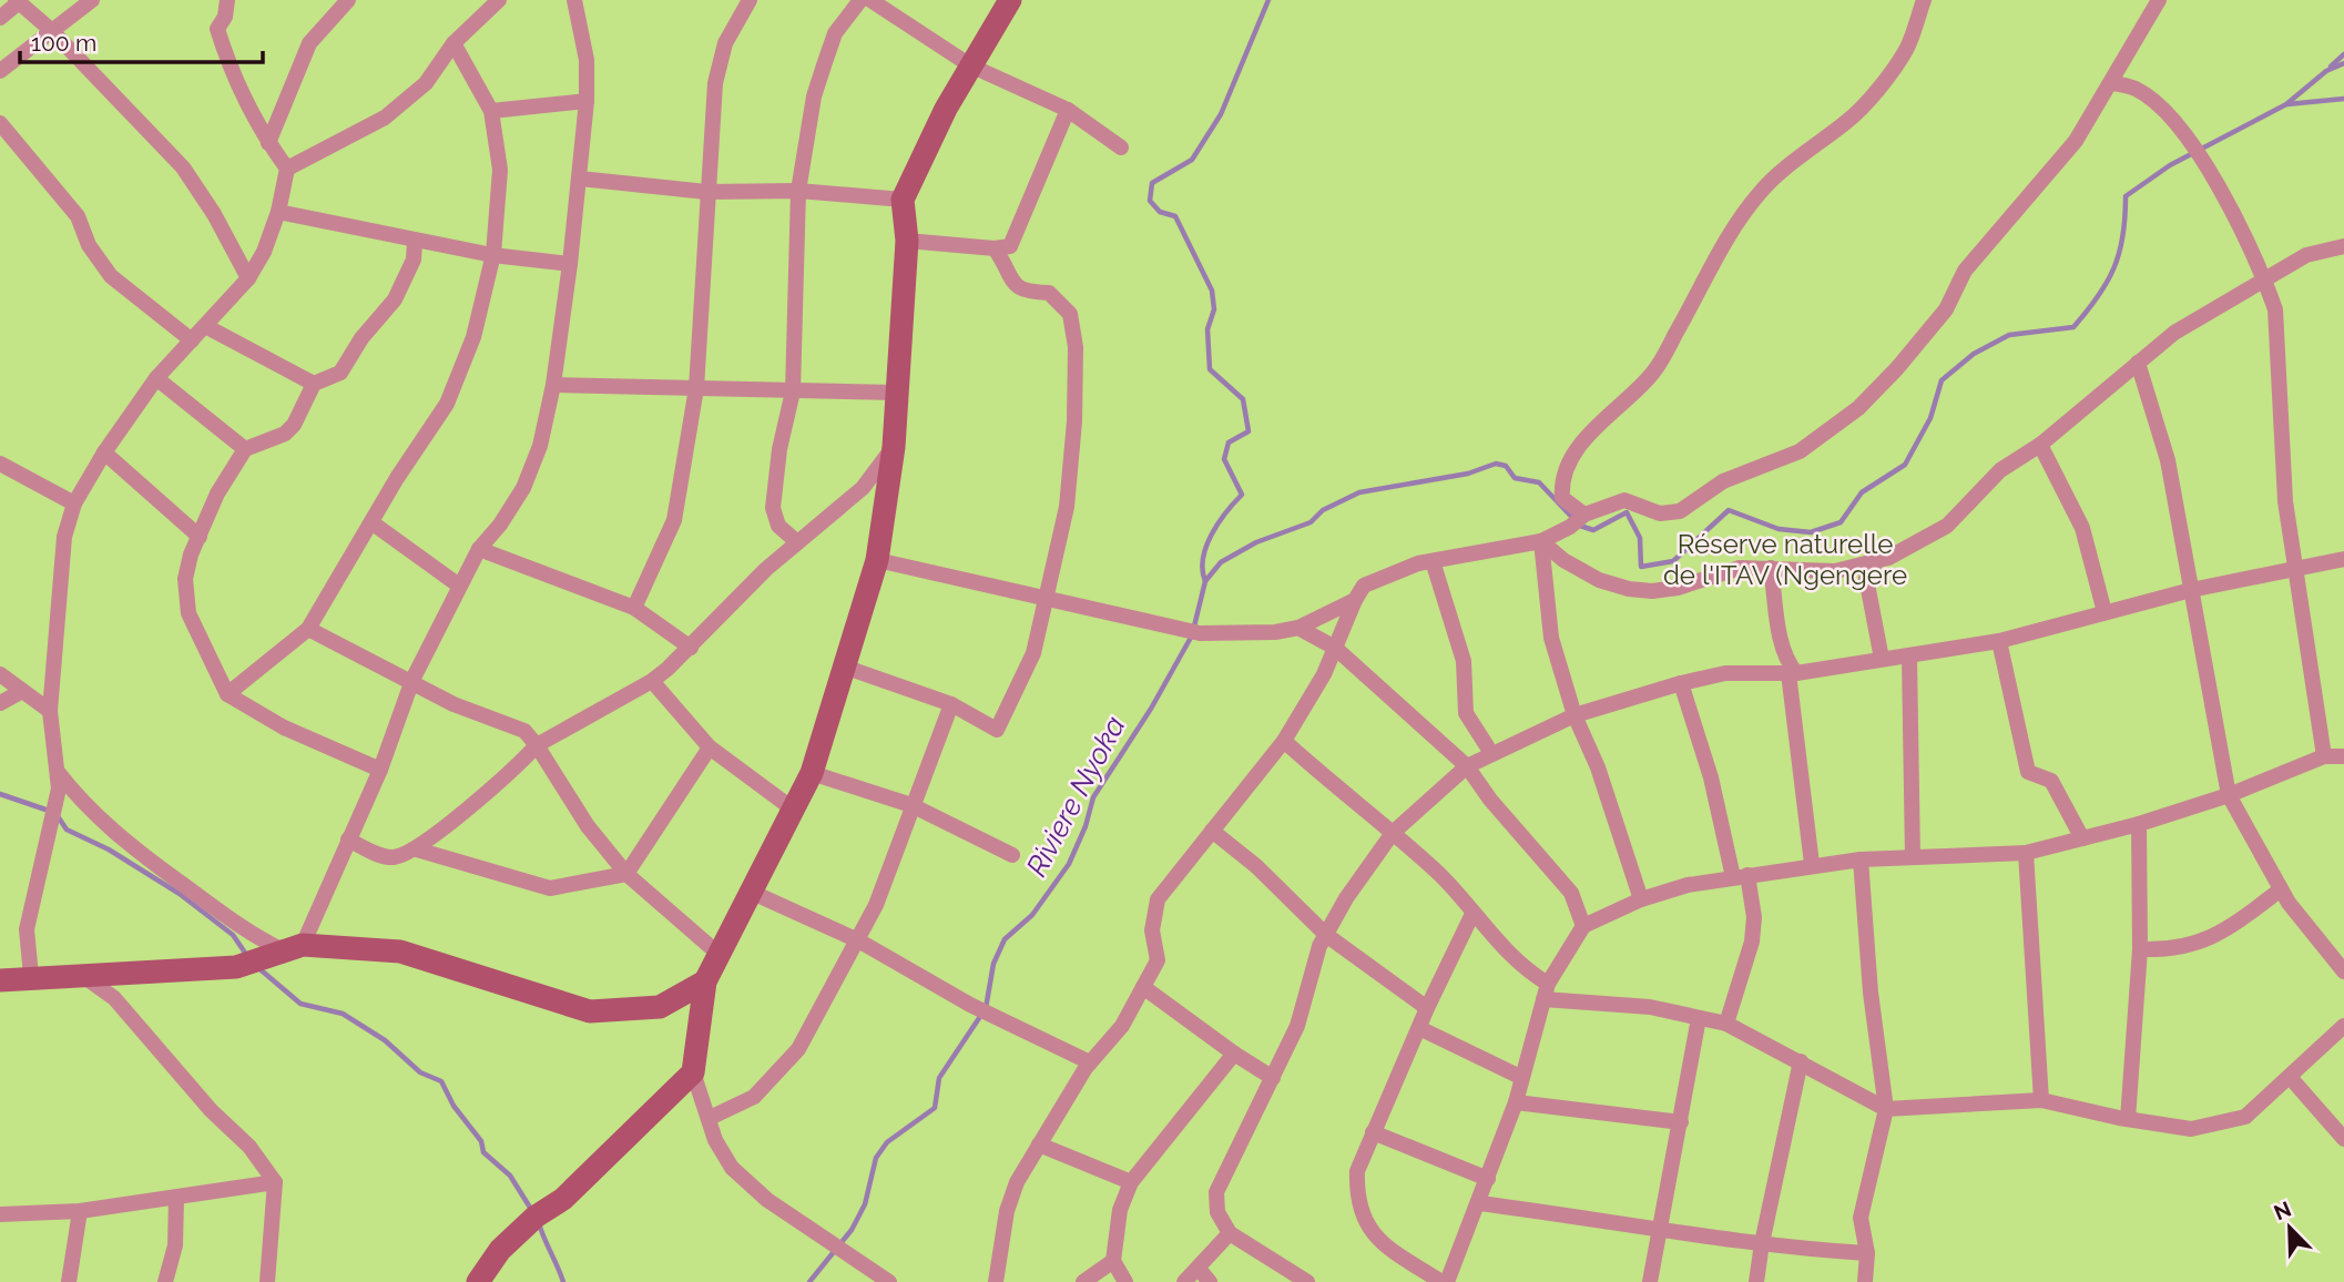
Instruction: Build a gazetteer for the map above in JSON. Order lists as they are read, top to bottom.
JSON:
{
  "water": ["Riviere Nyoka"],
  "parks": ["Réserve naturelle de l'ITAV (Ngengere"],
  "scale_bar": "100 m",
  "north": "top left"
}
